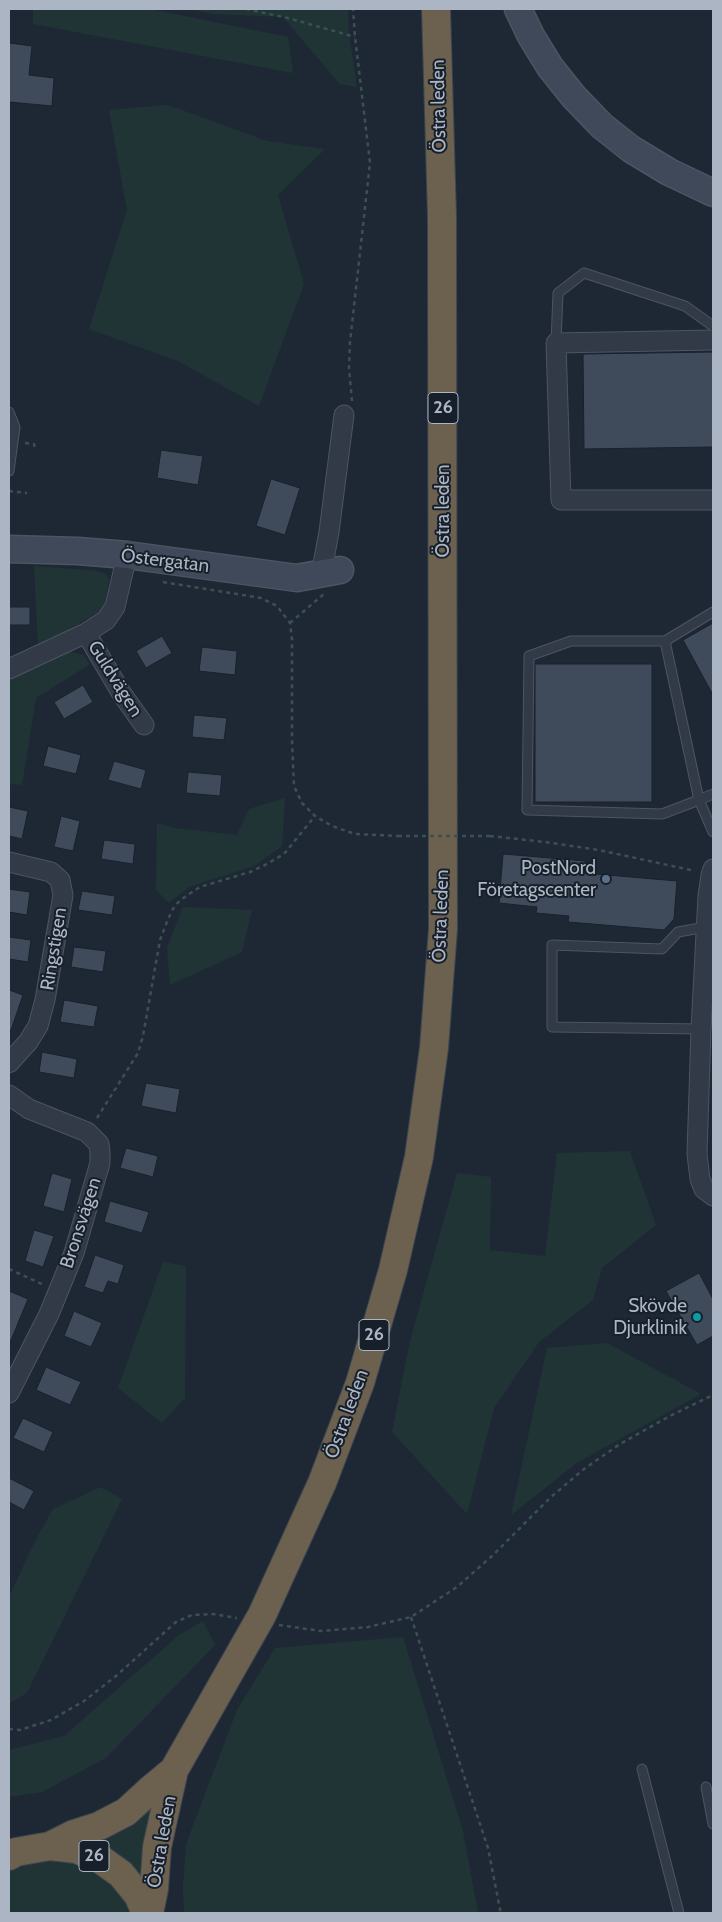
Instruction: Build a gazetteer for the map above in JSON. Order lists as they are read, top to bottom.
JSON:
{
  "streets": {
    "highway": ["Östra leden", "26"],
    "street": [
      "Östergatan",
      "Guldvägen",
      "Ringstigen",
      "Bronsvägen"
    ]
  },
  "crossings": [
    ["Östra leden", "26"]
  ],
  "places": ["PostNord Företagscenter", "Skövde Djurklinik"]
}
